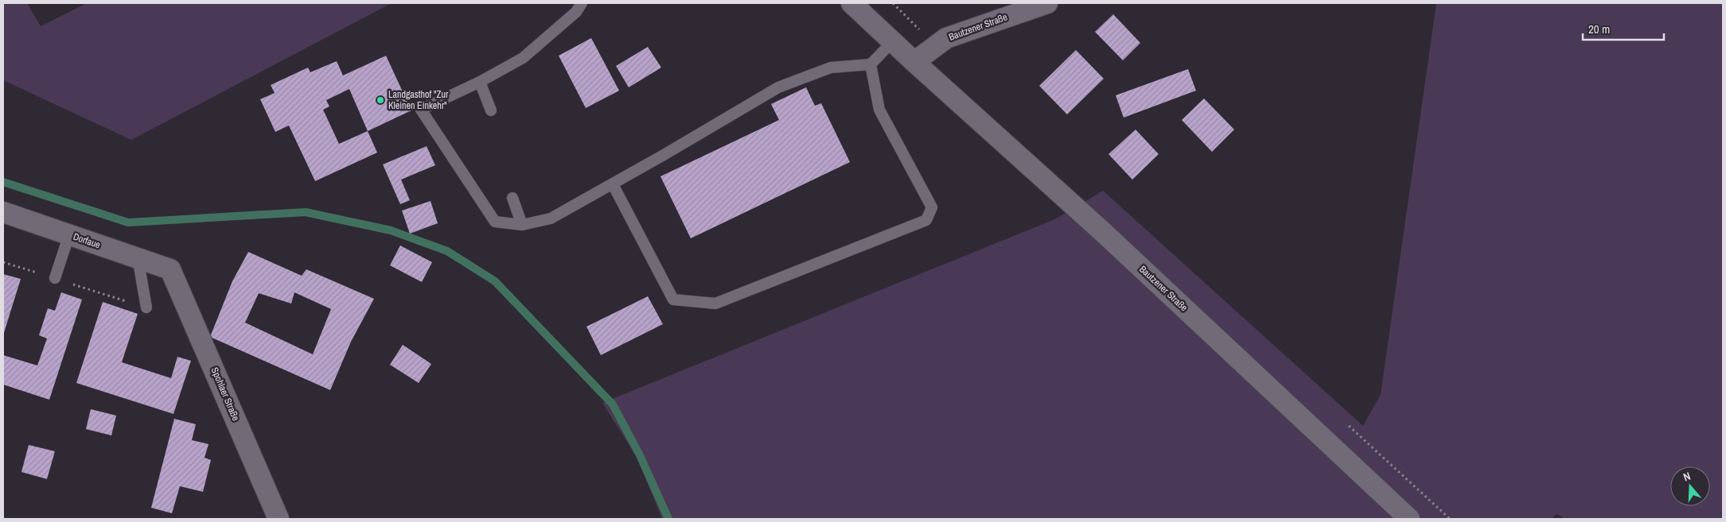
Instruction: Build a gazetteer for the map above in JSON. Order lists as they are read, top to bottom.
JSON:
{
  "streets": {
    "street": ["Bautzener Straße", "Dorfaue", "Spohlaer Straße"]
  },
  "crossings": [
    ["Dorfaue", "Spohlaer Straße"]
  ],
  "places": ["Landgasthof \"Zur Kleinen Einkehr\""],
  "scale_bar": "20 m",
  "north": "top"
}
